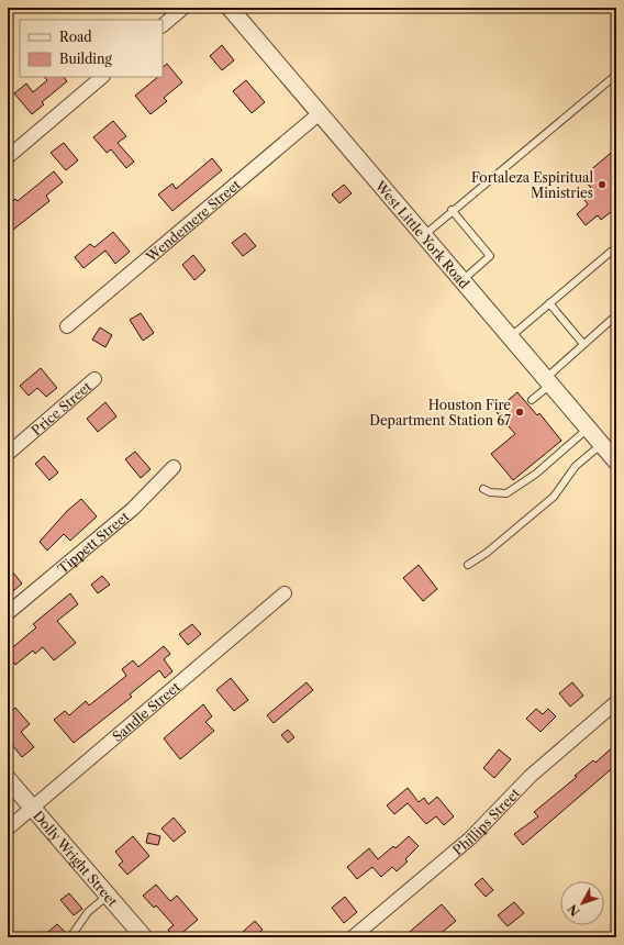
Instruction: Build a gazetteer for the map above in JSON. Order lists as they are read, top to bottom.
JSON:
{
  "streets": {
    "street": [
      "Wendemere Street",
      "West Little York Road",
      "Price Street",
      "Tippett Street",
      "Sandle Street",
      "Phillips Street",
      "Dolly Wright Street"
    ]
  },
  "crossings": [
    ["Wendemere Street", "West Little York Road"],
    ["Sandle Street", "Dolly Wright Street"]
  ],
  "places": ["Fortaleza Espiritual Ministries", "Houston Fire Department Station 67"],
  "legend": ["Road", "Building"],
  "north": "bottom left"
}
